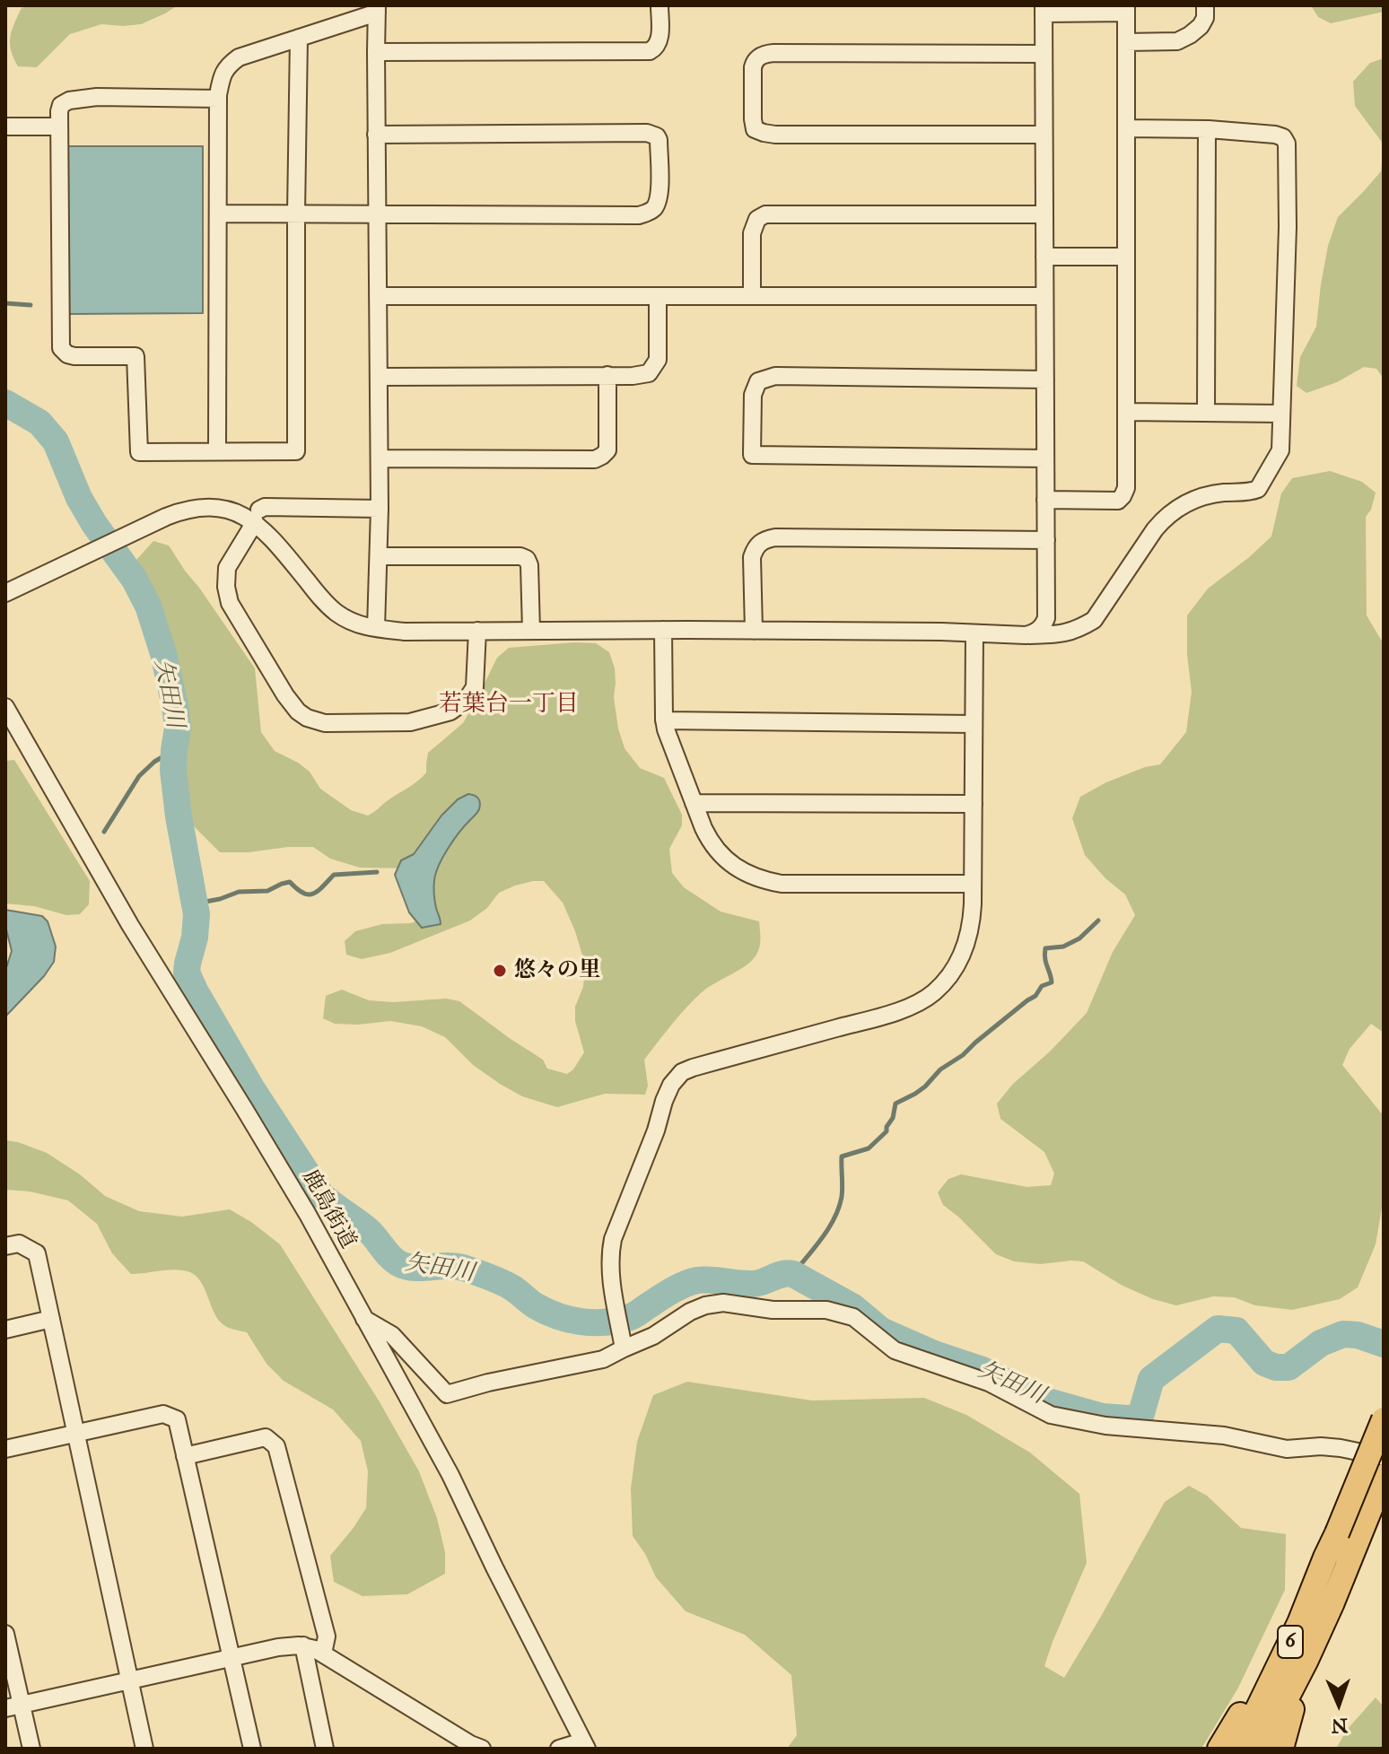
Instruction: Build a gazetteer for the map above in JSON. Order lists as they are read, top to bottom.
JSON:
{
  "streets": {
    "highway": ["6"],
    "street": ["鹿島街道"]
  },
  "districts": ["若葉台一丁目"],
  "water": ["矢田川"],
  "places": ["悠々の里"],
  "north": "bottom"
}
